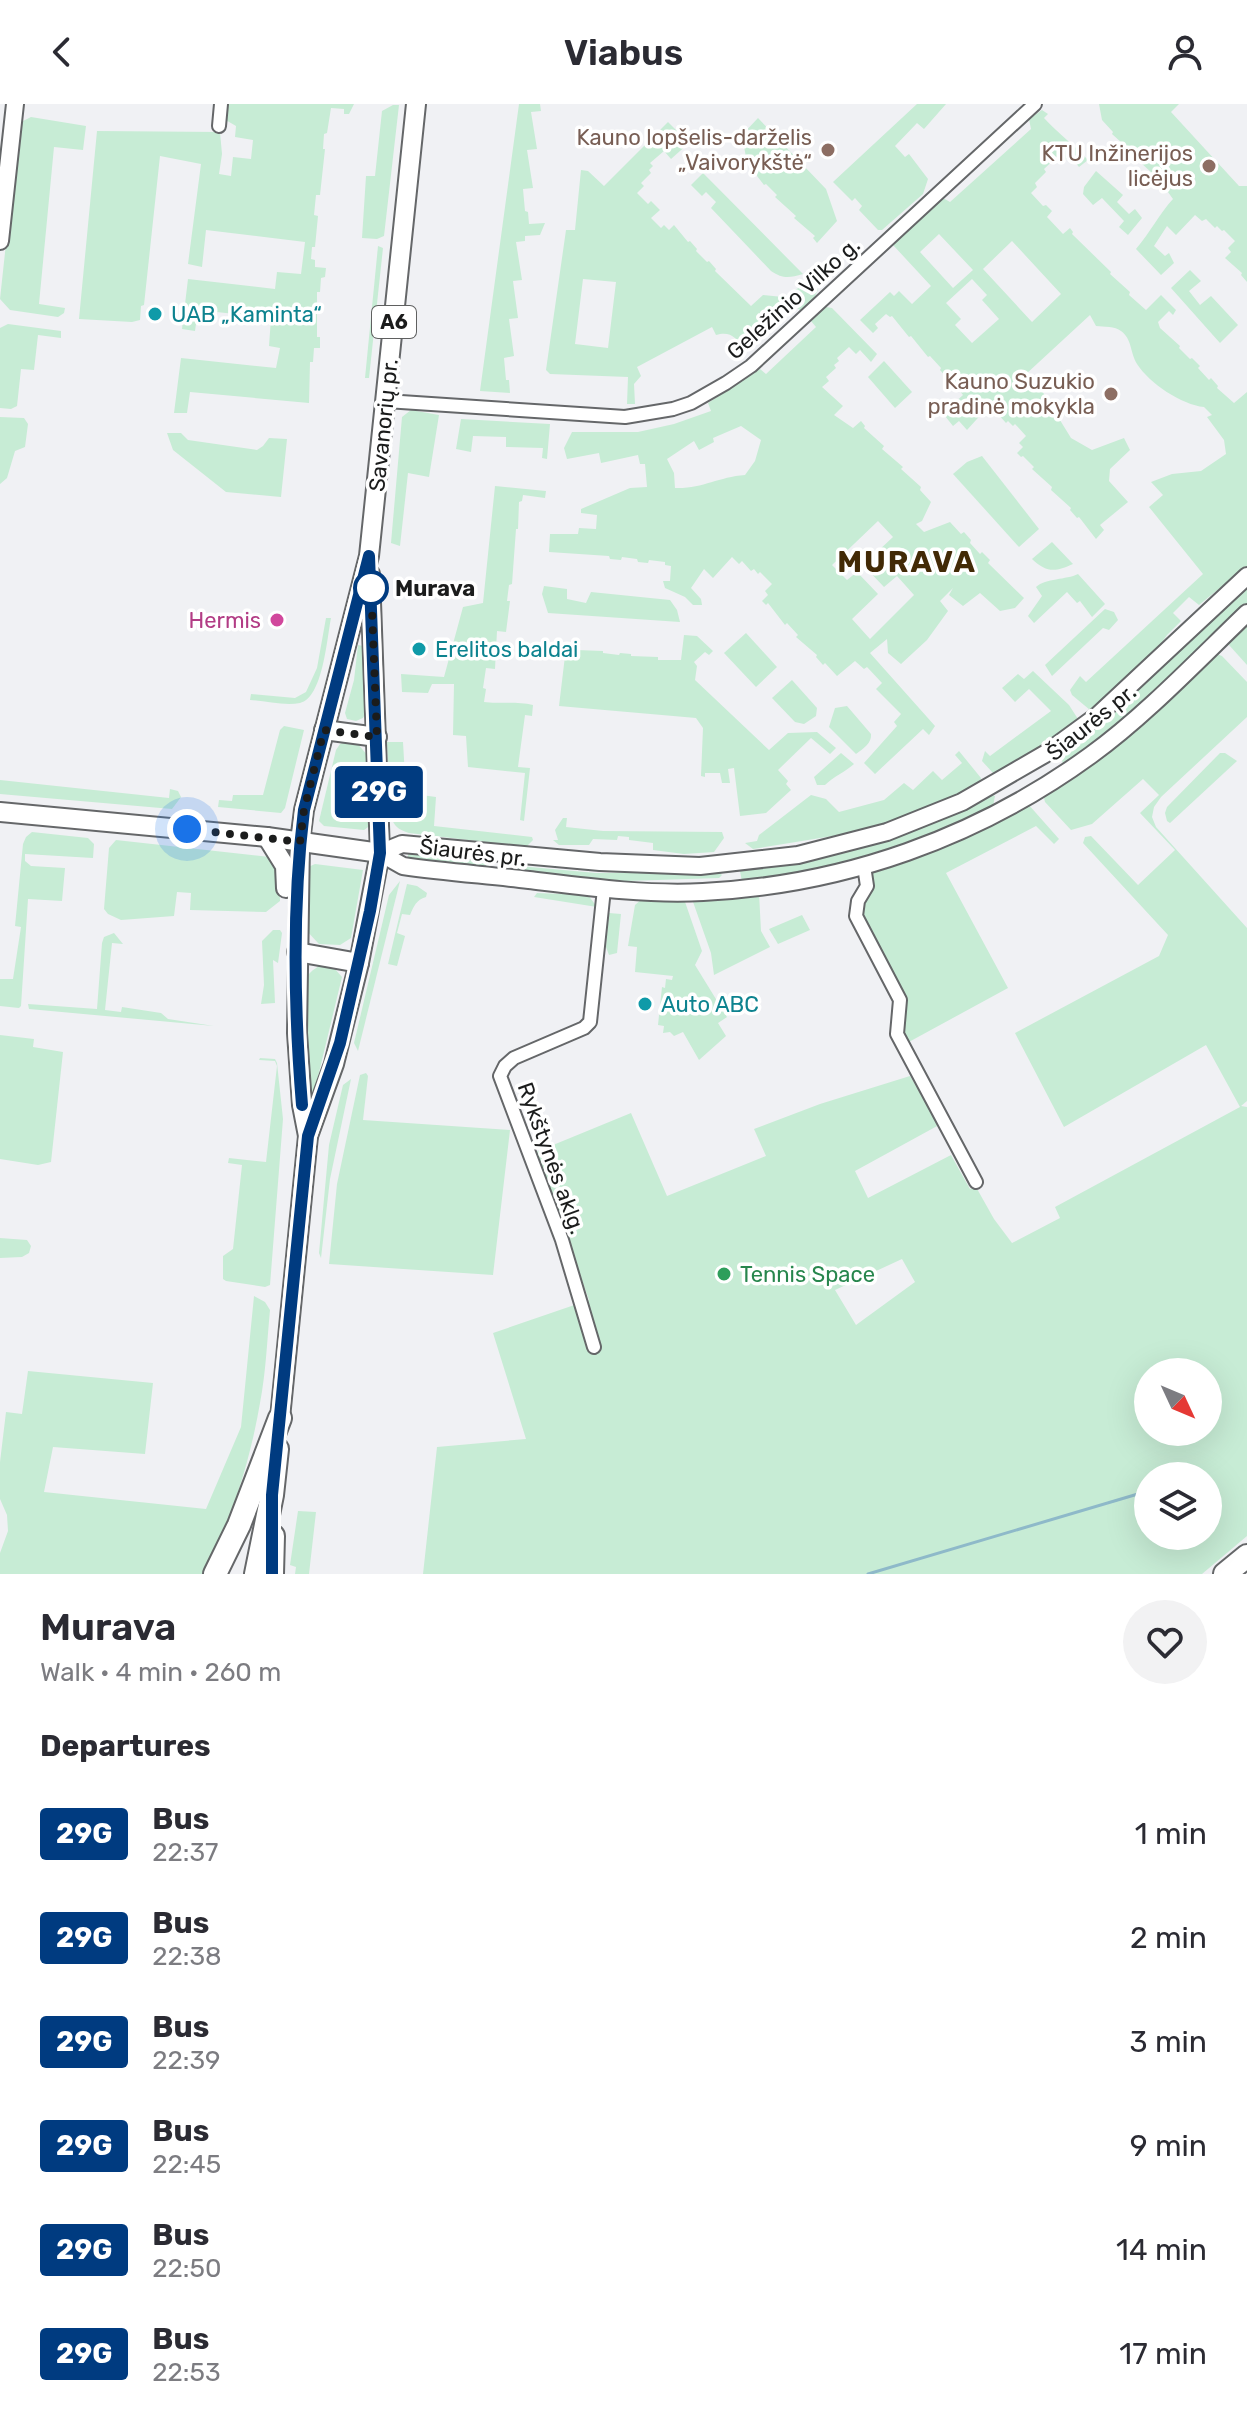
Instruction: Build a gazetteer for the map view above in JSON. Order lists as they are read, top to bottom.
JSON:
{
  "streets": {
    "highway": ["A6", "Savanorių pr."],
    "main road": ["Šiaurės pr."],
    "street": ["Geležinio Vilko g.", "Rykštynės aklg."]
  },
  "crossings": [
    ["Geležinio Vilko g.", "Savanorių pr."],
    ["Savanorių pr.", "Šiaurės pr."],
    ["Šiaurės pr.", "Rykštynės aklg."]
  ],
  "districts": ["MURAVA"],
  "places": [
    "Kauno lopšelis-darželis „Vaivorykštė“",
    "KTU Inžinerijos licėjus",
    "UAB „Kaminta“",
    "Kauno Suzukio pradinė mokykla",
    "Murava",
    "Hermis",
    "Erelitos baldai",
    "Auto ABC",
    "Tennis Space"
  ],
  "lines": ["bus line 29G"],
  "north": "bottom right",
  "page": {
    "header": "Viabus",
    "on_map": "29G",
    "heading": [
      ["Murava", "Walk · 4 min · 260 m"],
      "Departures"
    ],
    "list": [
      {
        "mark": "29G",
        "name": "Bus",
        "note": "22:37",
        "value": "1 min"
      },
      {
        "mark": "29G",
        "name": "Bus",
        "note": "22:38",
        "value": "2 min"
      },
      {
        "mark": "29G",
        "name": "Bus",
        "note": "22:39",
        "value": "3 min"
      },
      {
        "mark": "29G",
        "name": "Bus",
        "note": "22:45",
        "value": "9 min"
      },
      {
        "mark": "29G",
        "name": "Bus",
        "note": "22:50",
        "value": "14 min"
      },
      {
        "mark": "29G",
        "name": "Bus",
        "note": "22:53",
        "value": "17 min"
      }
    ]
  }
}
